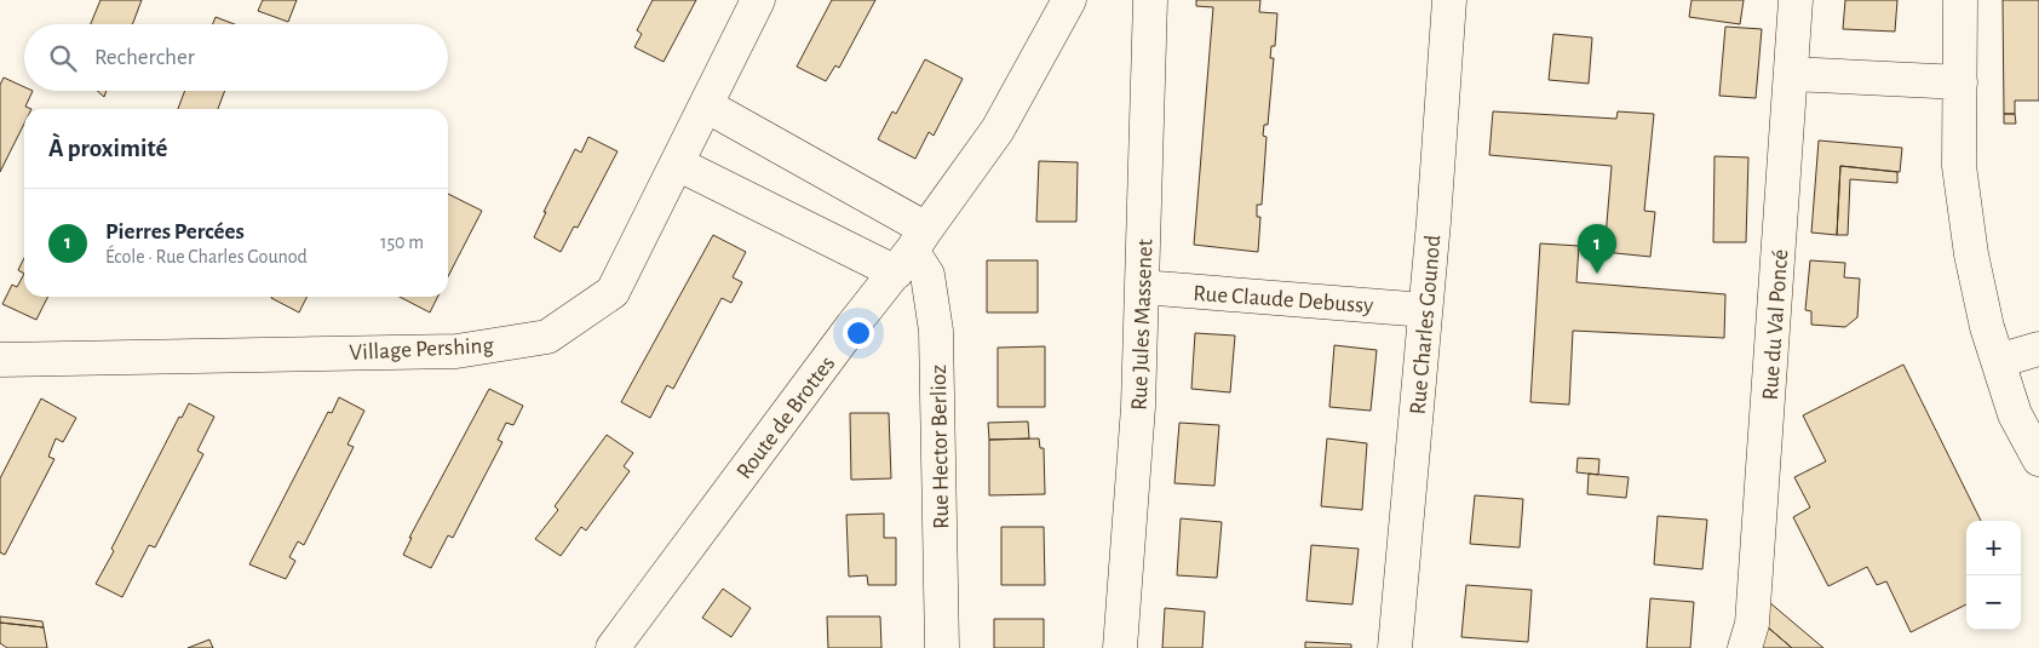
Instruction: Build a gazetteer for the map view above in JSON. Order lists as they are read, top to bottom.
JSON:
{
  "streets": {
    "street": [
      "Rue Claude Debussy",
      "Rue Jules Massenet",
      "Rue Charles Gounod",
      "Rue du Val Poncé",
      "Village Pershing",
      "Route de Brottes",
      "Rue Hector Berlioz"
    ]
  },
  "crossings": [
    ["Rue Claude Debussy", "Rue Jules Massenet"],
    ["Rue Claude Debussy", "Rue Charles Gounod"],
    ["Route de Brottes", "Rue Hector Berlioz"]
  ],
  "page": {
    "search": "Rechercher",
    "heading": "À proximité",
    "list": [
      {
        "mark": "1",
        "name": "Pierres Percées",
        "note": "École · Rue Charles Gounod",
        "value": "150 m"
      }
    ],
    "pins": "1",
    "map_buttons": ["+", "−"]
  }
}
